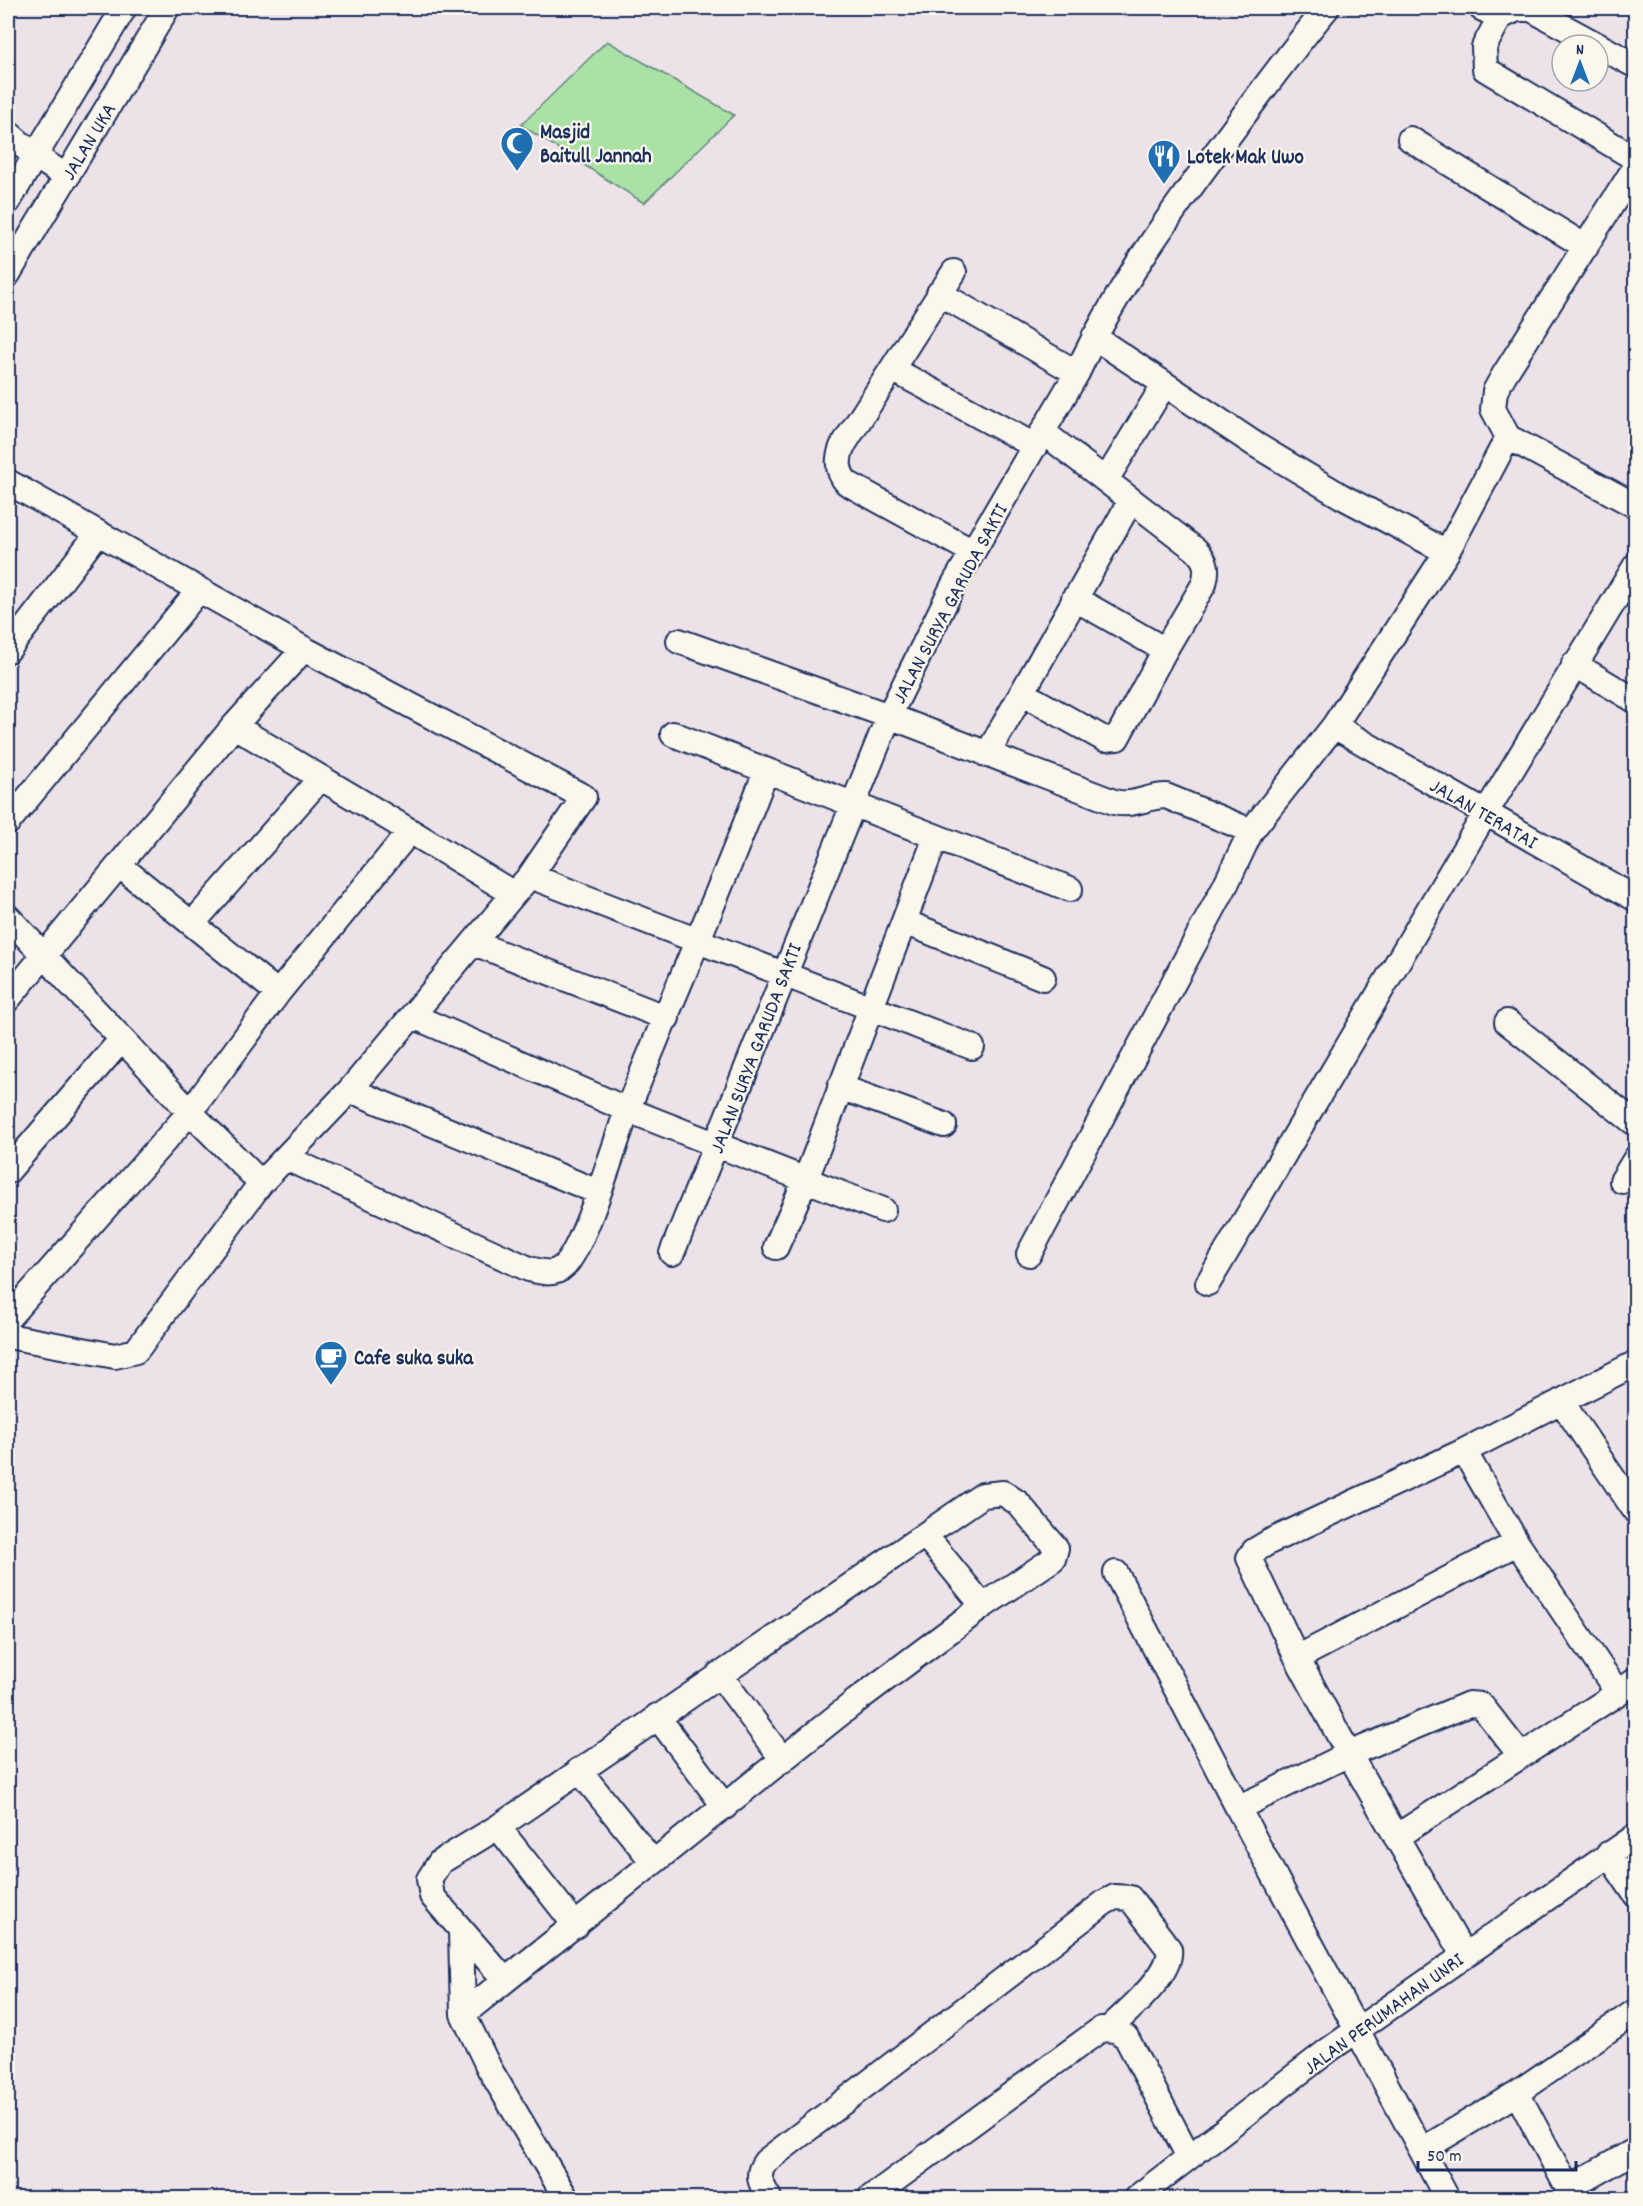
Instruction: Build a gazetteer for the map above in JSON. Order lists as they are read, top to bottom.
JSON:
{
  "streets": {
    "street": [
      "JALAN UKA",
      "JALAN SURYA GARUDA SAKTI",
      "JALAN TERATAI",
      "JALAN PERUMAHAN UNRI"
    ]
  },
  "places": {
    "mosque": ["Masjid Baitull Jannah"],
    "restaurant": ["Lotek Mak Uwo"],
    "cafe": ["Cafe suka suka"]
  },
  "scale_bar": "50 m",
  "north": "top"
}
